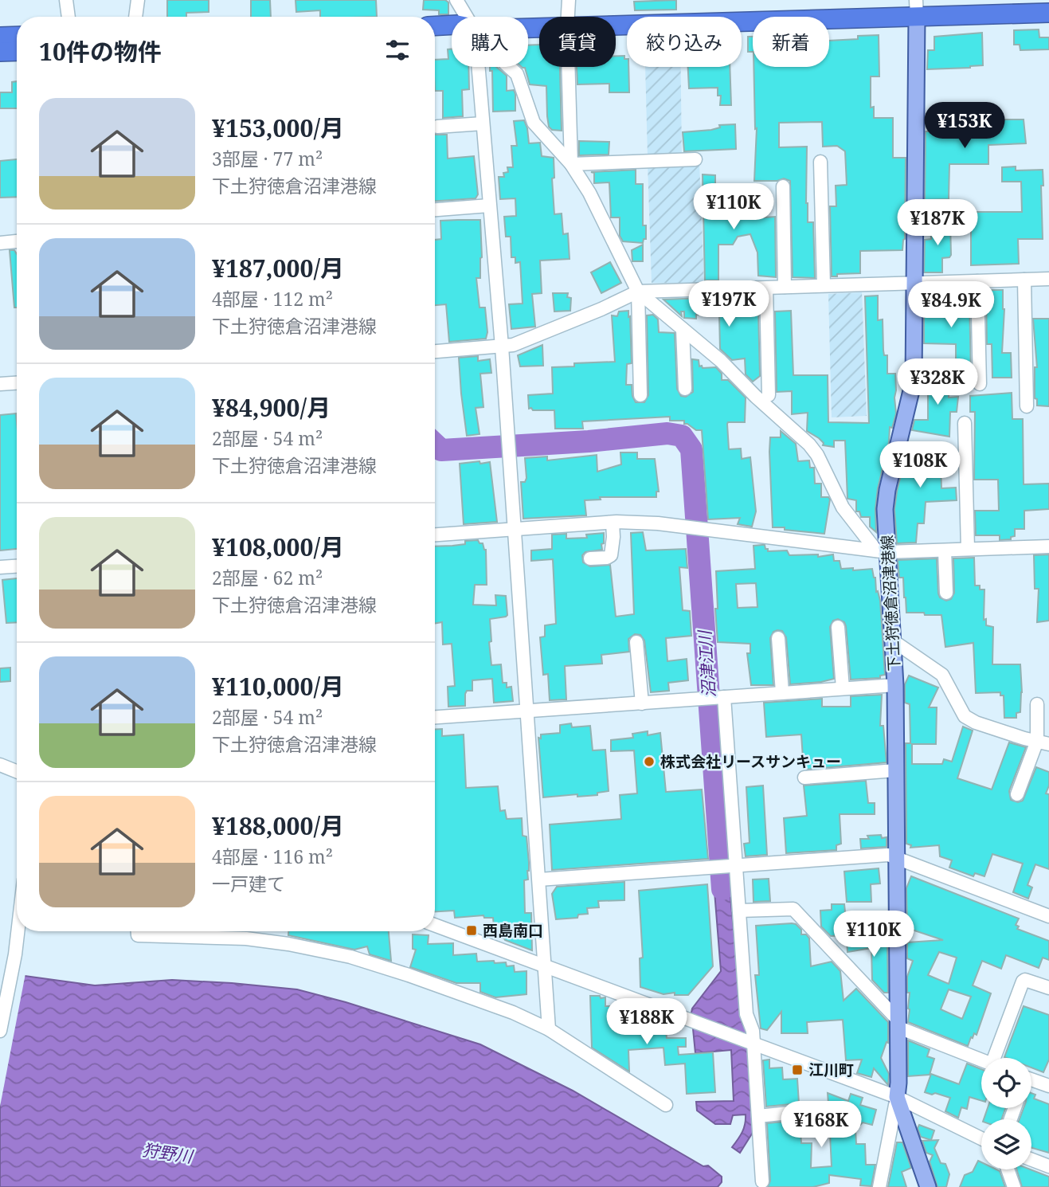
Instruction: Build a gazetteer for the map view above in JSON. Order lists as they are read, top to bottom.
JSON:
{
  "streets": {
    "main road": ["下土狩徳倉沼津港線"]
  },
  "water": ["沼津江川", "狩野川"],
  "places": {
    "other": ["株式会社リースサンキュー"],
    "transit": ["西島南口", "江川町"]
  },
  "page": {
    "chip": [
      "購入",
      "賃貸",
      "絞り込み",
      "新着"
    ],
    "heading": "10件の物件",
    "list": [
      {
        "name": "¥153,000/月",
        "note": "3部屋 · 77 m² · 下土狩徳倉沼津港線"
      },
      {
        "name": "¥187,000/月",
        "note": "4部屋 · 112 m² · 下土狩徳倉沼津港線"
      },
      {
        "name": "¥84,900/月",
        "note": "2部屋 · 54 m² · 下土狩徳倉沼津港線"
      },
      {
        "name": "¥108,000/月",
        "note": "2部屋 · 62 m² · 下土狩徳倉沼津港線"
      },
      {
        "name": "¥110,000/月",
        "note": "2部屋 · 54 m² · 下土狩徳倉沼津港線"
      },
      {
        "name": "¥188,000/月",
        "note": "4部屋 · 116 m² · 一戸建て"
      }
    ],
    "price": [
      "¥153K",
      "¥110K",
      "¥187K",
      "¥197K",
      "¥84.9K",
      "¥328K",
      "¥108K",
      "¥110K",
      "¥188K",
      "¥168K"
    ]
  }
}
